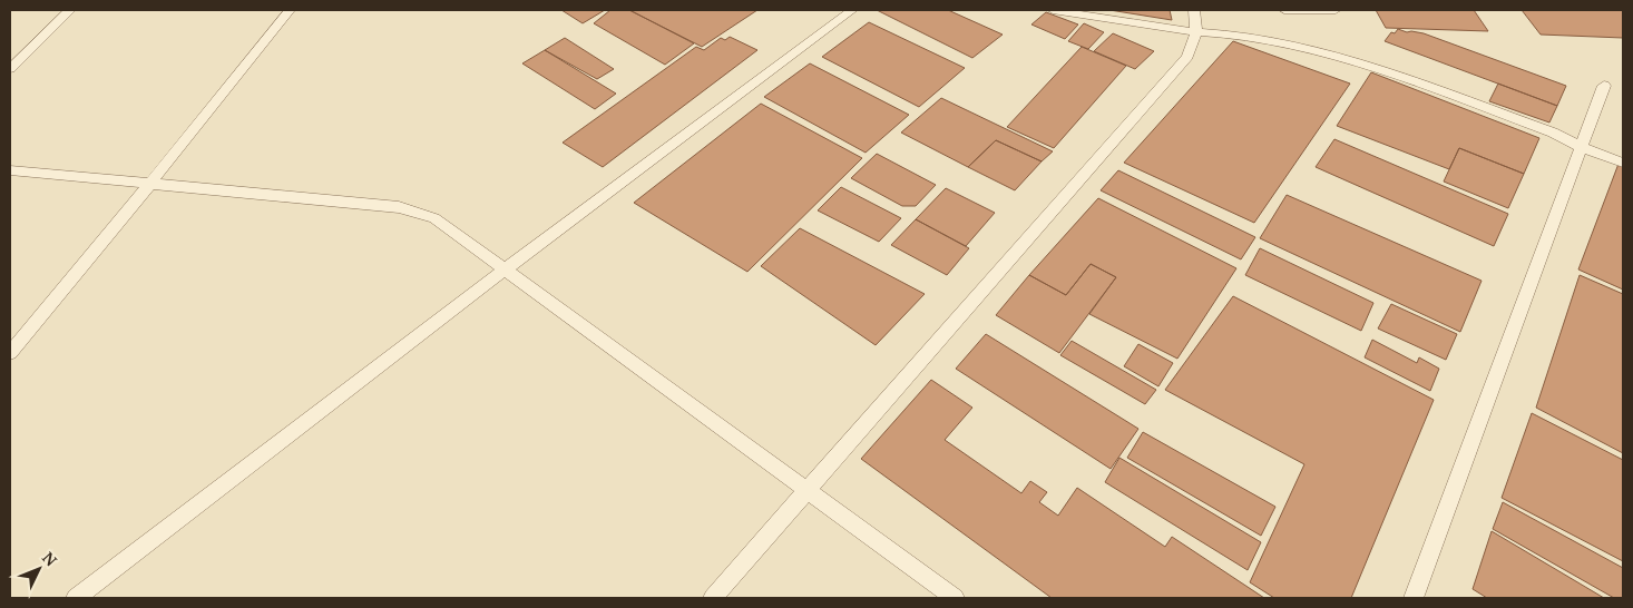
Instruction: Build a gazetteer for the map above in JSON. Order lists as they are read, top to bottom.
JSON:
{
  "north": "top right"
}
